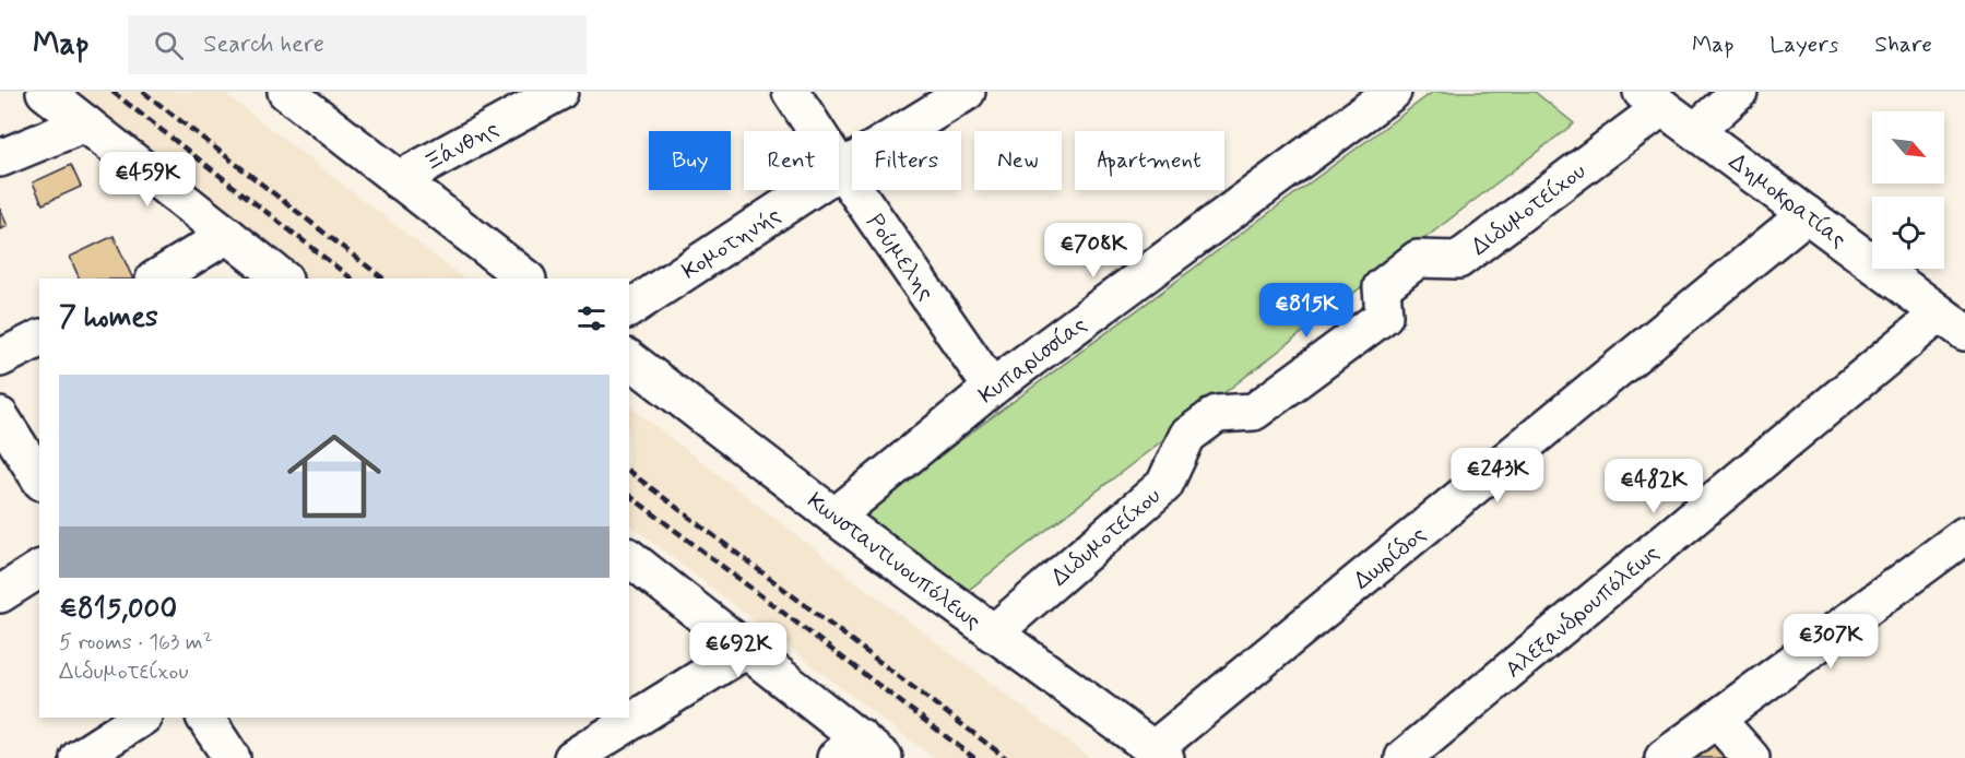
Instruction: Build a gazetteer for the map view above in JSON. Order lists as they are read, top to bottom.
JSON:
{
  "streets": {
    "street": [
      "Ξάνθης",
      "Δημοκρατίας",
      "Διδυμοτείχου",
      "Κομοτηνής",
      "Ρούμελης",
      "Κυπαρισσίας",
      "Δωρίδος",
      "Κωνσταντινουπόλεως",
      "Αλεξανδρουπόλεως"
    ]
  },
  "crossings": [
    ["Δημοκρατίας", "Διδυμοτείχου"],
    ["Δημοκρατίας", "Δωρίδος"],
    ["Δημοκρατίας", "Αλεξανδρουπόλεως"],
    ["Διδυμοτείχου", "Κωνσταντινουπόλεως"],
    ["Κομοτηνής", "Ρούμελης"],
    ["Ρούμελης", "Κυπαρισσίας"],
    ["Κυπαρισσίας", "Κωνσταντινουπόλεως"],
    ["Δωρίδος", "Κωνσταντινουπόλεως"]
  ],
  "north": "bottom right",
  "page": {
    "header": "Map",
    "search": "Search here",
    "nav": ["Map", "Layers", "Share"],
    "chip": [
      "Buy",
      "Rent",
      "Filters",
      "New",
      "Apartment"
    ],
    "price": [
      "€459K",
      "€708K",
      "€815K",
      "€243K",
      "€482K",
      "€307K",
      "€692K"
    ],
    "heading": "7 homes",
    "list": [
      {
        "name": "€815,000",
        "note": "5 rooms · 163 m² · Διδυμοτείχου"
      }
    ]
  }
}
